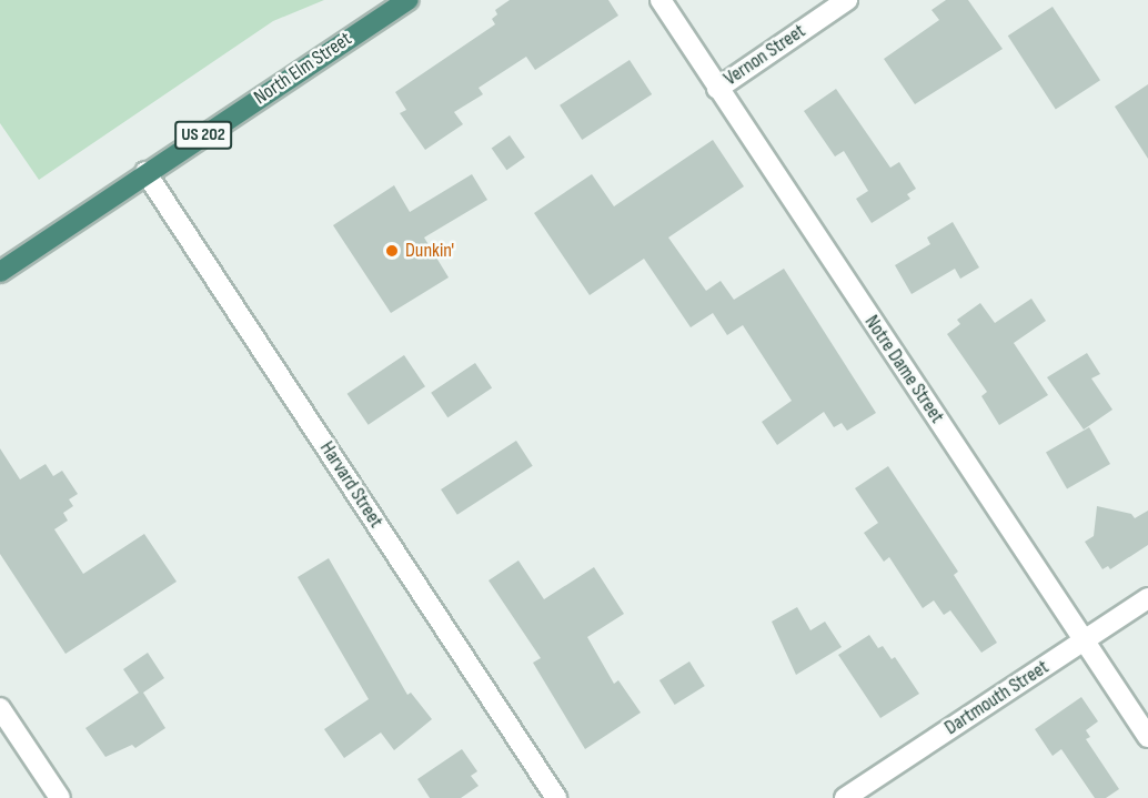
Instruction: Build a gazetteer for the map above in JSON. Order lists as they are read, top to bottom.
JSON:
{
  "streets": {
    "highway": ["North Elm Street", "US 202"],
    "street": [
      "Vernon Street",
      "Notre Dame Street",
      "Harvard Street",
      "Dartmouth Street"
    ]
  },
  "crossings": [
    ["Vernon Street", "Notre Dame Street"],
    ["North Elm Street", "Harvard Street"],
    ["Notre Dame Street", "Dartmouth Street"]
  ],
  "places": ["Dunkin'"]
}
